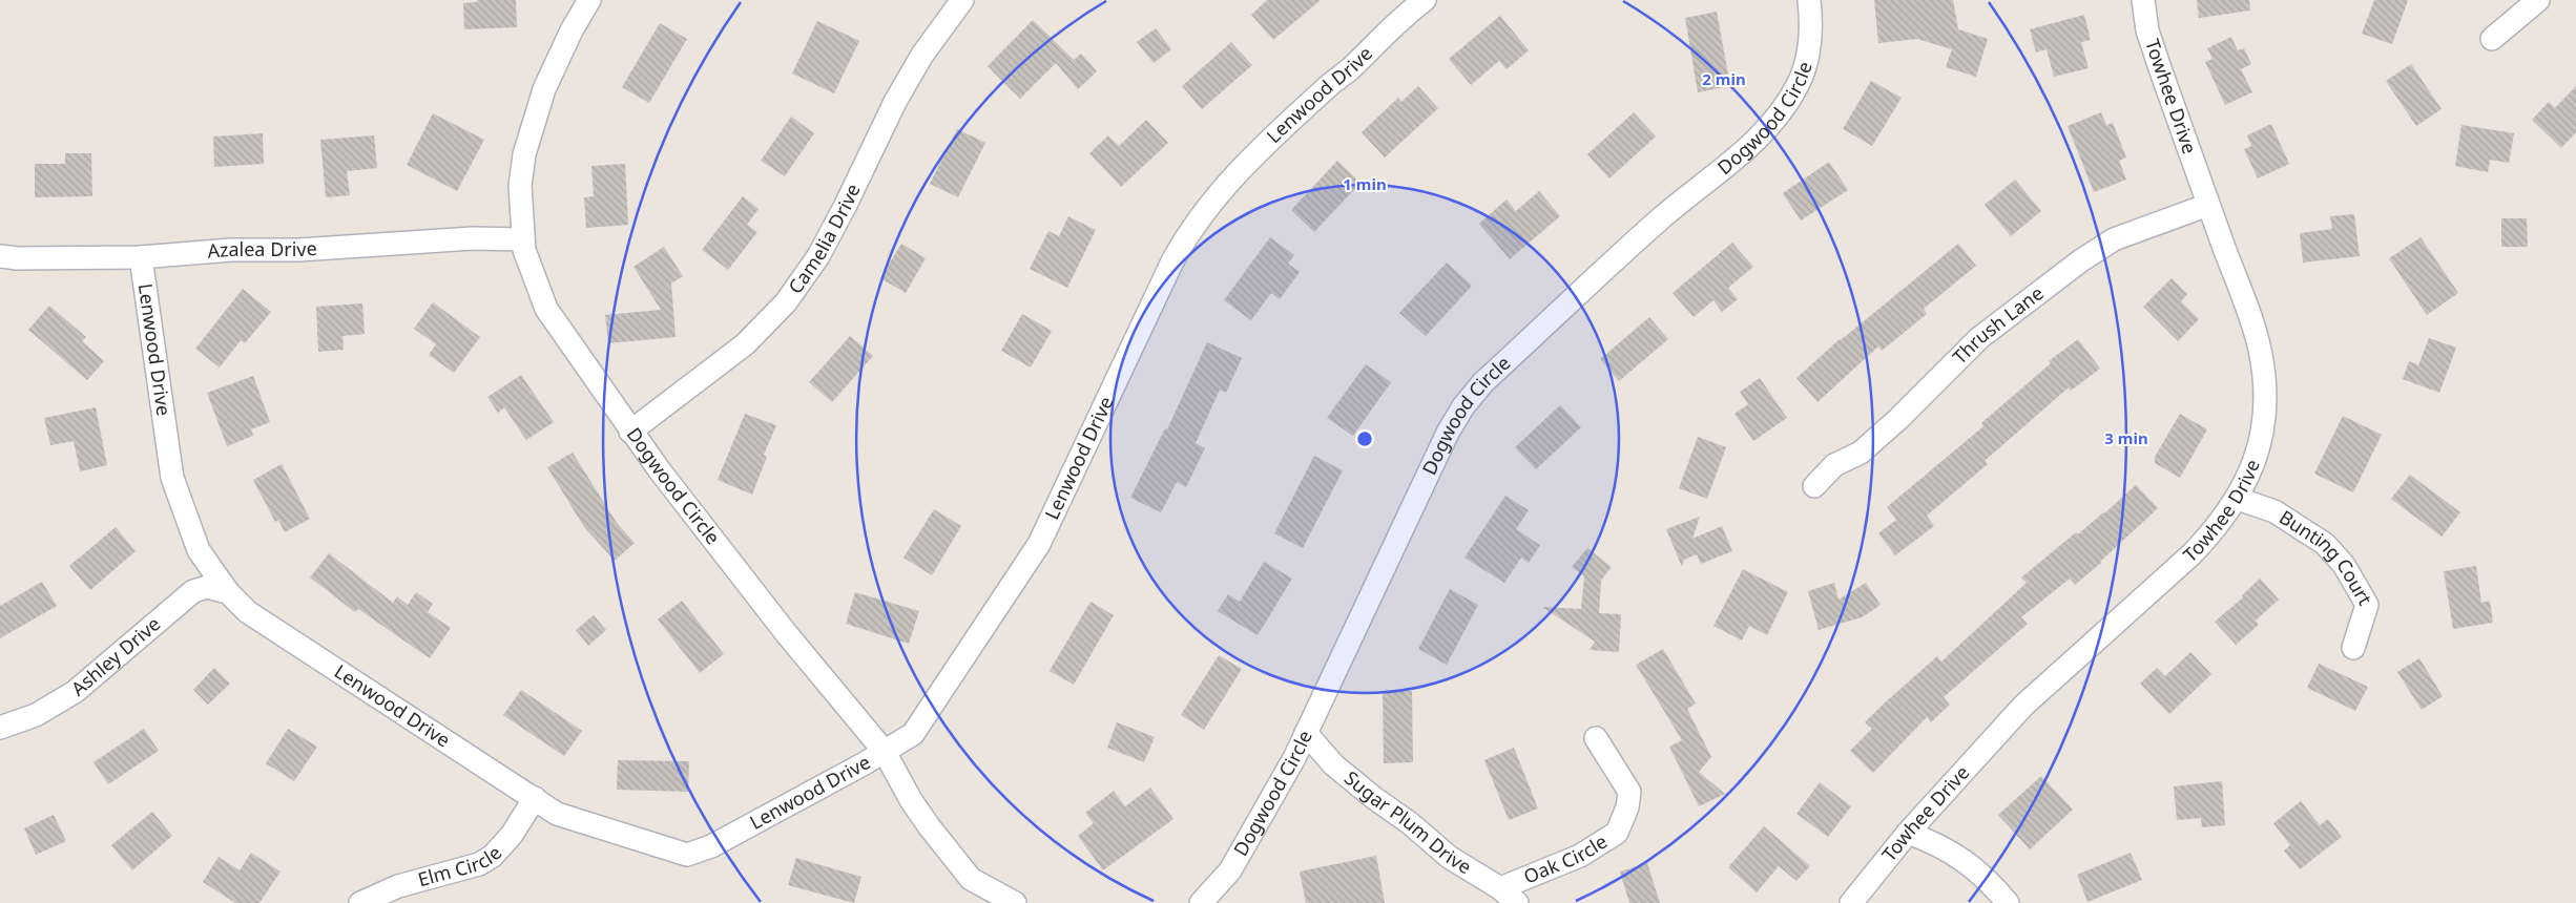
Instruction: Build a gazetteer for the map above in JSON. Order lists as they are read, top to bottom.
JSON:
{
  "streets": {
    "street": [
      "Lenwood Drive",
      "Towhee Drive",
      "Dogwood Circle",
      "Camelia Drive",
      "Azalea Drive",
      "Thrush Lane",
      "Bunting Court",
      "Ashley Drive",
      "Sugar Plum Drive",
      "Oak Circle",
      "Elm Circle"
    ]
  },
  "crossings": [
    ["Lenwood Drive", "Dogwood Circle"],
    ["Lenwood Drive", "Azalea Drive"],
    ["Lenwood Drive", "Ashley Drive"],
    ["Lenwood Drive", "Elm Circle"],
    ["Towhee Drive", "Thrush Lane"],
    ["Towhee Drive", "Bunting Court"],
    ["Dogwood Circle", "Camelia Drive"],
    ["Dogwood Circle", "Azalea Drive"],
    ["Dogwood Circle", "Sugar Plum Drive"],
    ["Sugar Plum Drive", "Oak Circle"]
  ],
  "rings": ["2 min", "1 min", "3 min"]
}
